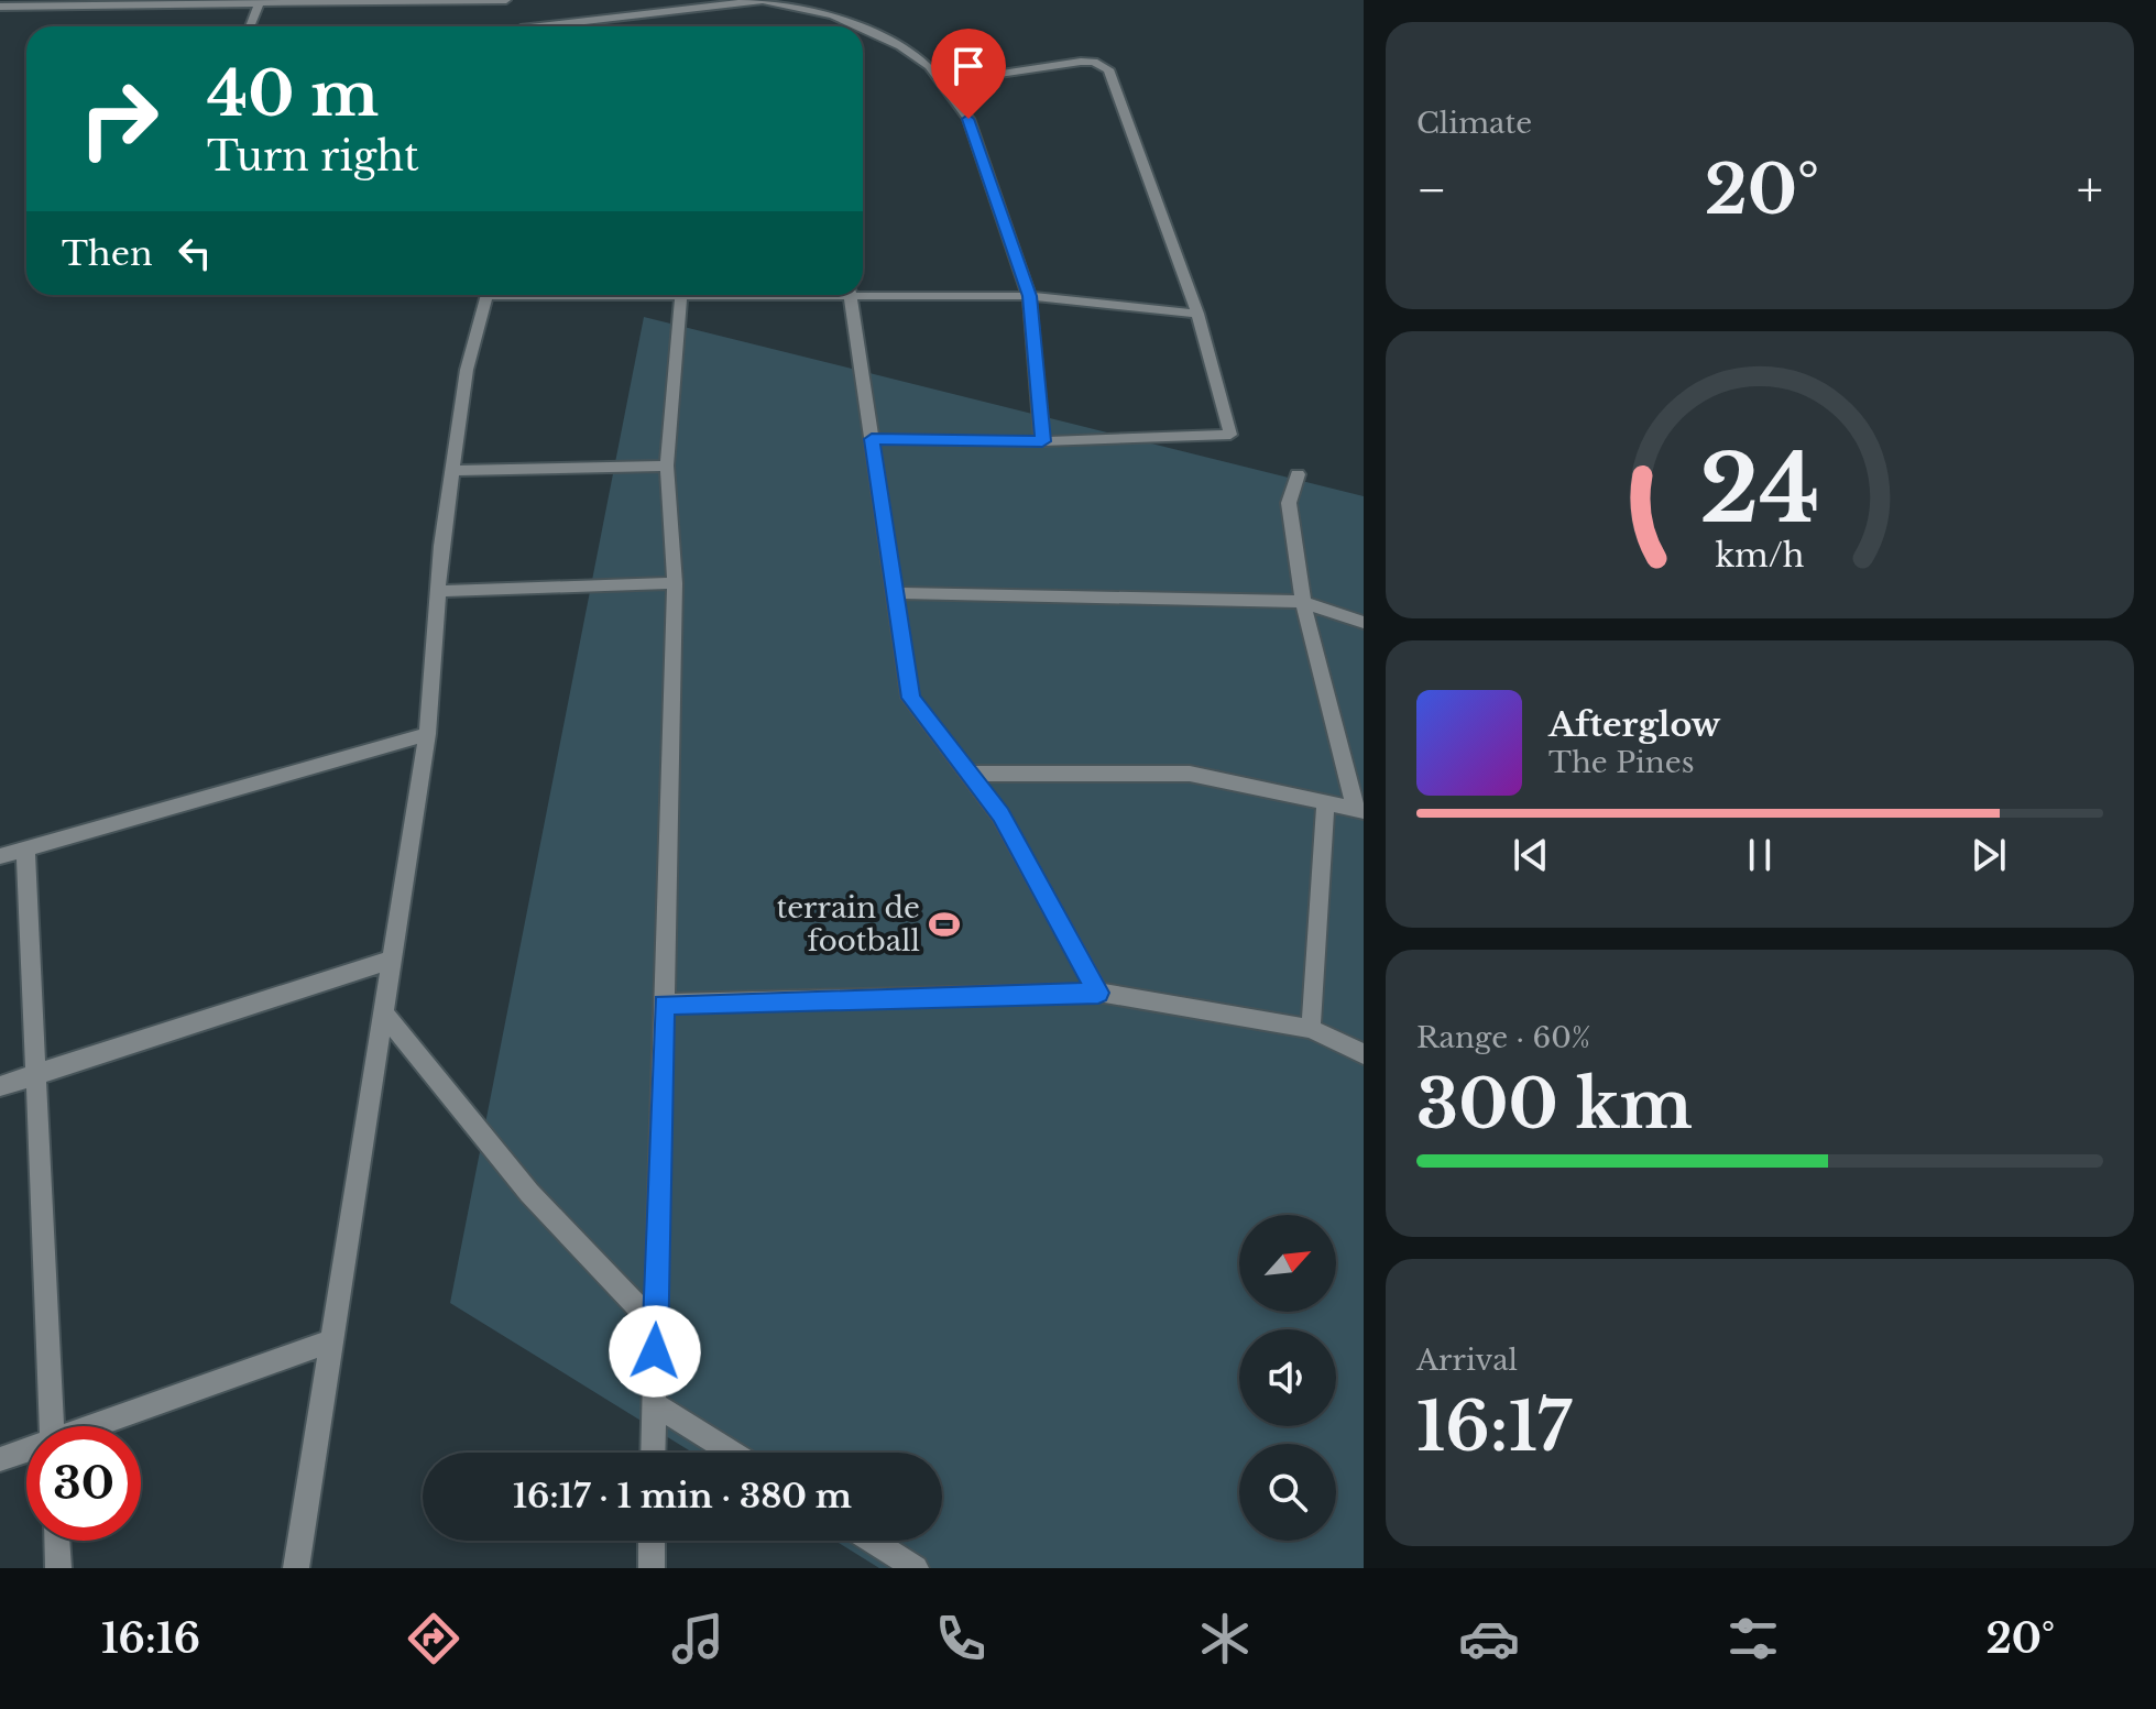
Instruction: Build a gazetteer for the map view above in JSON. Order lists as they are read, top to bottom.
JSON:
{
  "places": {
    "sports": ["terrain de football"]
  },
  "north": "top right",
  "page": {
    "tile": [
      "Climate",
      ["Range · 60%", "300 km"],
      ["Arrival", "16:17"]
    ],
    "turn": ["40 m", "Turn right"],
    "heat": ["−", "20°", "+"],
    "then": "Then",
    "song": ["Afterglow", "The Pines"],
    "limit": "30",
    "trip": "16:17 · 1 min · 380 m",
    "tabs": ["16:16", "20°"],
    "gauge": ["24", "km/h"]
  }
}
